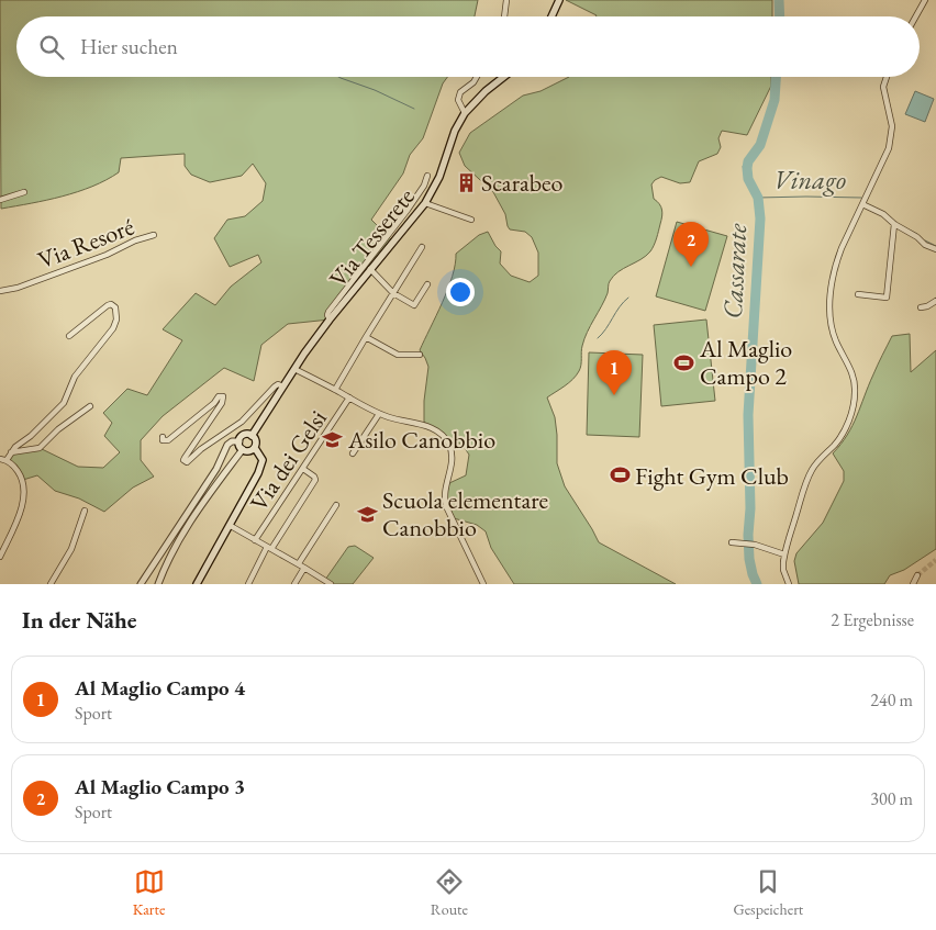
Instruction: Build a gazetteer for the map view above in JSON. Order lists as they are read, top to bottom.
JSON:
{
  "streets": {
    "main road": ["Via Tesserete"],
    "street": ["Via Resoré", "Via dei Gelsi"]
  },
  "water": ["Vinago", "Cassarate"],
  "places": {
    "building": ["Scarabeo"],
    "sports": ["Al Maglio Campo 2", "Fight Gym Club"],
    "school or university": ["Asilo Canobbio", "Scuola elementare Canobbio"]
  },
  "page": {
    "search": "Hier suchen",
    "pins": ["2", "1"],
    "heading": ["In der Nähe", "2 Ergebnisse"],
    "list": [
      {
        "mark": "1",
        "name": "Al Maglio Campo 4",
        "note": "Sport",
        "value": "240 m"
      },
      {
        "mark": "2",
        "name": "Al Maglio Campo 3",
        "note": "Sport",
        "value": "300 m"
      }
    ],
    "nav": ["Karte", "Route", "Gespeichert"]
  }
}
